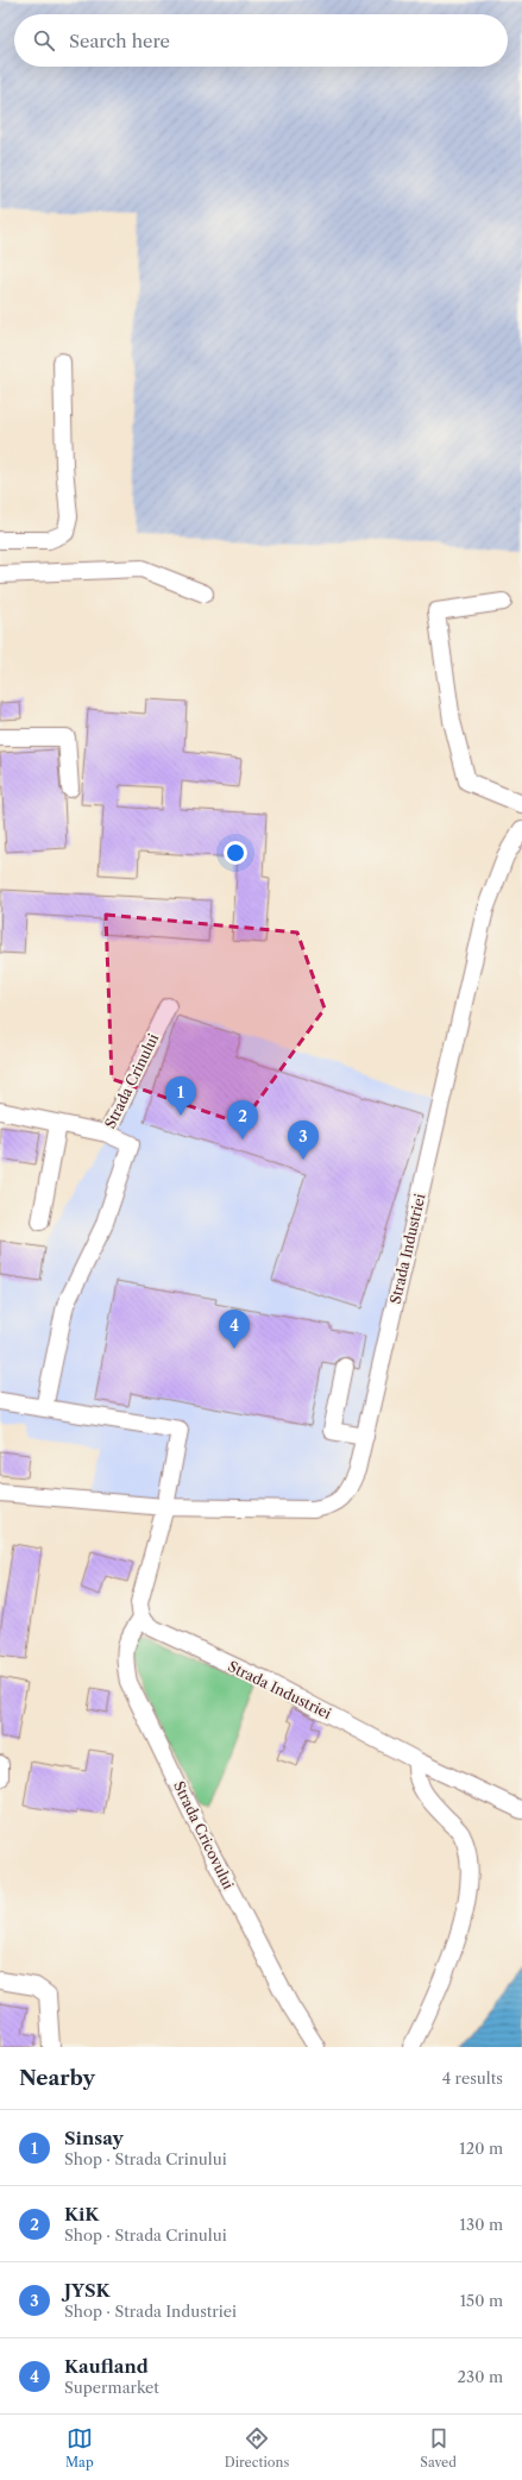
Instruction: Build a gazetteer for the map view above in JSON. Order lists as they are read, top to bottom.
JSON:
{
  "streets": {
    "street": ["Strada Crinului", "Strada Industriei", "Strada Cricovului"]
  },
  "crossings": [
    ["Strada Industriei", "Strada Cricovului"]
  ],
  "page": {
    "search": "Search here",
    "pins": [
      "1",
      "2",
      "3",
      "4"
    ],
    "heading": ["Nearby", "4 results"],
    "list": [
      {
        "mark": "1",
        "name": "Sinsay",
        "note": "Shop · Strada Crinului",
        "value": "120 m"
      },
      {
        "mark": "2",
        "name": "KiK",
        "note": "Shop · Strada Crinului",
        "value": "130 m"
      },
      {
        "mark": "3",
        "name": "JYSK",
        "note": "Shop · Strada Industriei",
        "value": "150 m"
      },
      {
        "mark": "4",
        "name": "Kaufland",
        "note": "Supermarket",
        "value": "230 m"
      }
    ],
    "nav": ["Map", "Directions", "Saved"]
  }
}
